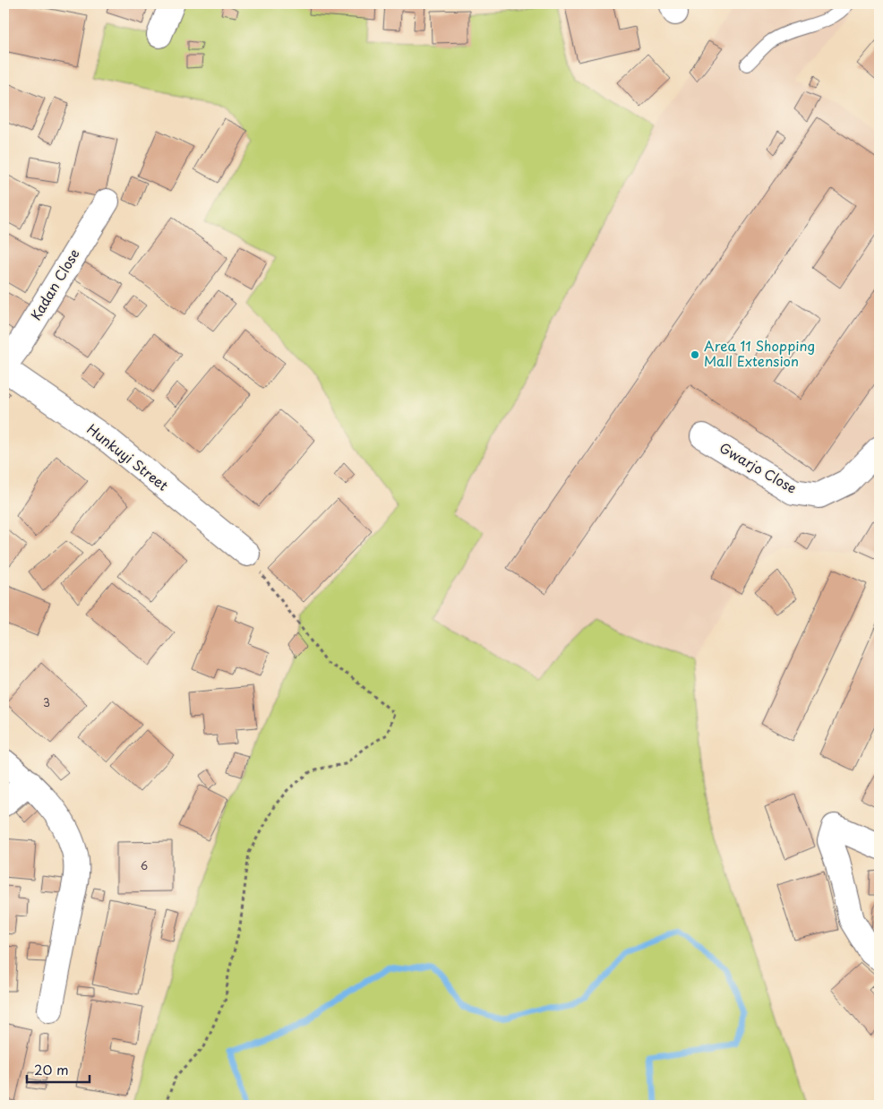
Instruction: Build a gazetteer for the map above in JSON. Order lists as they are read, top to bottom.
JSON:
{
  "streets": {
    "street": ["Kadan Close", "Hunkuyi Street", "Gwarjo Close"]
  },
  "crossings": [
    ["Kadan Close", "Hunkuyi Street"]
  ],
  "places": ["Area 11 Shopping Mall Extension"],
  "house_numbers": ["3", "6"],
  "scale_bar": "20 m"
}
